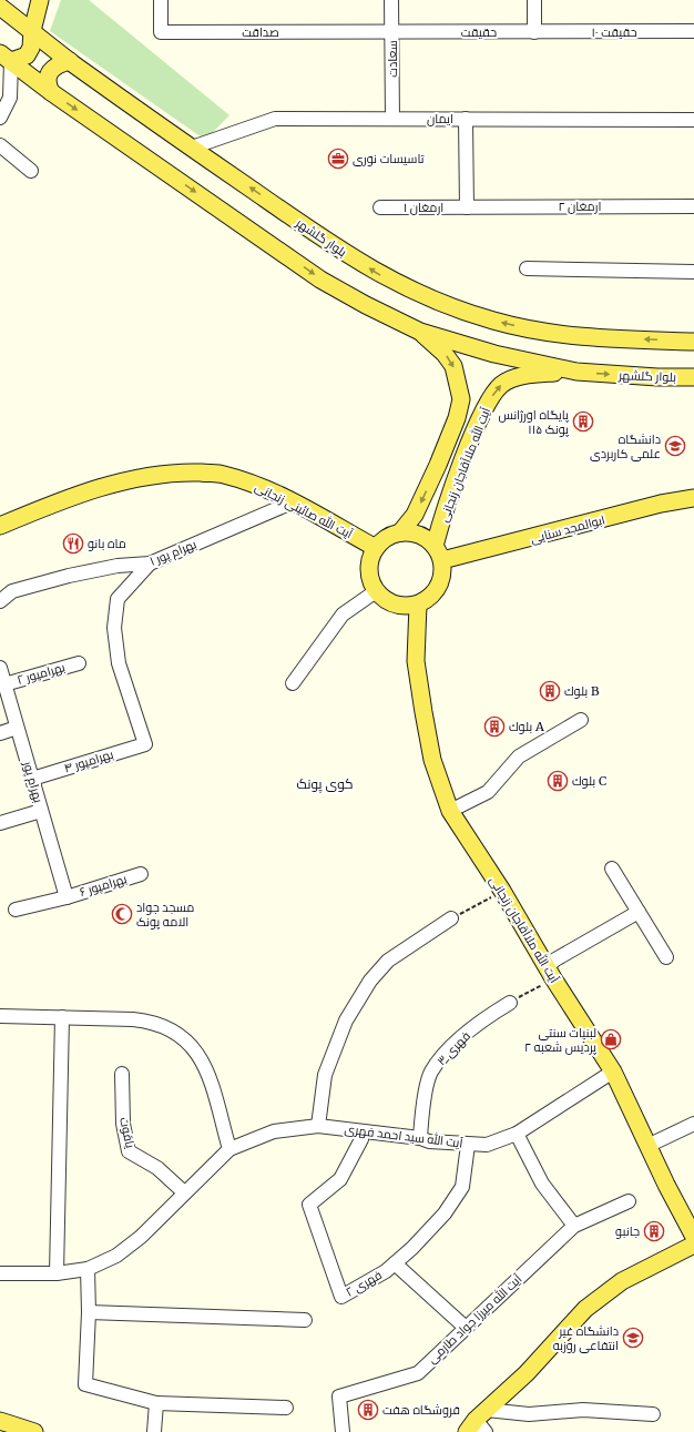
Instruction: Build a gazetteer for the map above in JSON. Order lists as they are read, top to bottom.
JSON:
{
  "streets": {
    "main road": [
      "بلوار گلشهر",
      "آیت الله ملاآقاجان زنجانی",
      "آیت الله صائینی زنجانی",
      "ابوالمجد سنایی"
    ],
    "street": [
      "صداقت",
      "حقیقت",
      "حقیقت ۱۰",
      "سعادت",
      "ایمان",
      "ارمغان ۲",
      "ارمغان ۱",
      "بهرام پور ۱",
      "بهرامپور ۲",
      "بهرامپور ۴",
      "بهرام پور",
      "بهرامپور ۶",
      "فهری ۳",
      "یاقوت",
      "آیت الله سید احمد فهری",
      "فهری ۲",
      "آیت الله میرزا جواد طارمی"
    ]
  },
  "crossings": [
    ["صداقت", "حقیقت"],
    ["صداقت", "سعادت"],
    ["حقیقت", "حقیقت ۱۰"],
    ["حقیقت", "سعادت"],
    ["سعادت", "ایمان"],
    ["ایمان", "بلوار گلشهر"],
    ["ارمغان ۲", "ارمغان ۱"],
    ["بلوار گلشهر", "آیت الله ملاآقاجان زنجانی"],
    ["آیت الله ملاآقاجان زنجانی", "آیت الله صائینی زنجانی"],
    ["آیت الله ملاآقاجان زنجانی", "ابوالمجد سنایی"],
    ["آیت الله ملاآقاجان زنجانی", "آیت الله سید احمد فهری"],
    ["آیت الله صائینی زنجانی", "ابوالمجد سنایی"],
    ["آیت الله صائینی زنجانی", "بهرام پور ۱"],
    ["بهرام پور ۱", "بهرامپور ۴"],
    ["بهرامپور ۲", "بهرام پور"],
    ["بهرامپور ۴", "بهرام پور"],
    ["بهرام پور", "بهرامپور ۶"],
    ["فهری ۳", "آیت الله سید احمد فهری"],
    ["یاقوت", "آیت الله سید احمد فهری"],
    ["آیت الله سید احمد فهری", "فهری ۲"]
  ],
  "districts": ["کوی پونک"],
  "places": {
    "office": ["تاسیسات نوری"],
    "building": [
      "پایگاه اورژانس ۱۱۵ پونک",
      "بلوك B",
      "بلوك A",
      "بلوك C",
      "جانبو",
      "فروشگاه هفت"
    ],
    "school or university": ["دانشگاه علمی کاربردی", "دانشگاه غیر انتفاعی روزبه"],
    "restaurant": ["ماه بانو"],
    "mosque": ["مسجد جواد الامه پونک"],
    "shop": ["لبنیات سنتی پردیس شعبه ۲"]
  }
}
